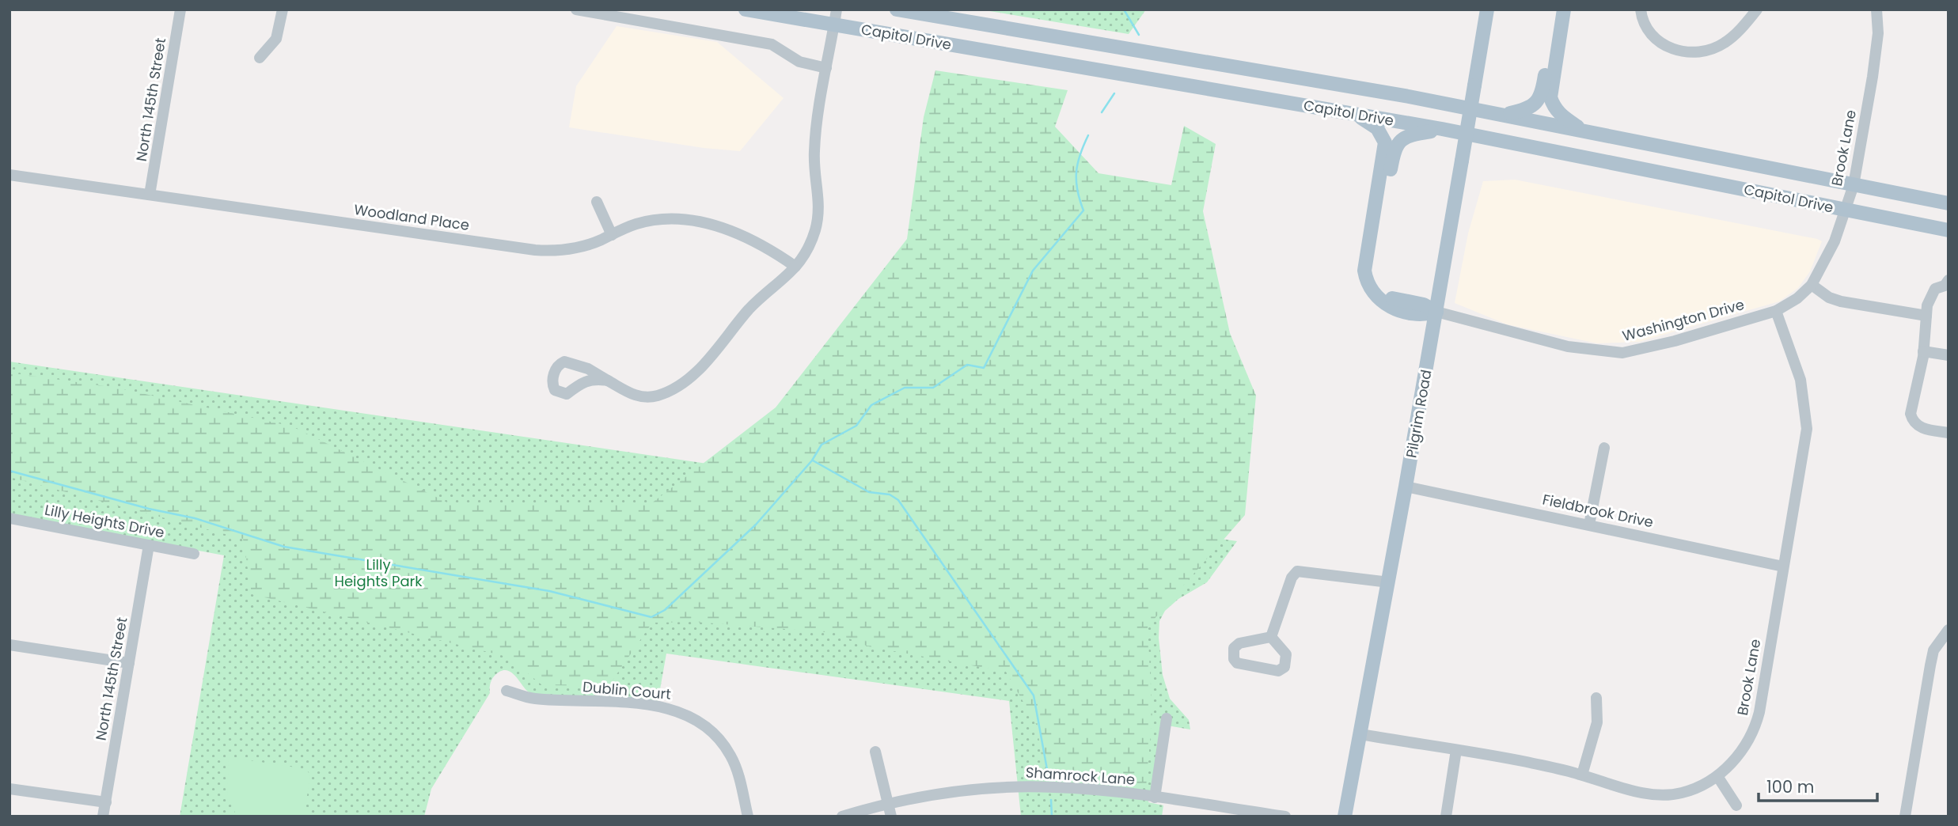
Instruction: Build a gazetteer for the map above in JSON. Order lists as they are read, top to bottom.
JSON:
{
  "streets": {
    "main road": ["Capitol Drive", "Pilgrim Road"],
    "street": [
      "North 145th Street",
      "Brook Lane",
      "Woodland Place",
      "Washington Drive",
      "Fieldbrook Drive",
      "Lilly Heights Drive",
      "Dublin Court",
      "Shamrock Lane"
    ]
  },
  "crossings": [
    ["Capitol Drive", "Brook Lane"],
    ["North 145th Street", "Woodland Place"],
    ["North 145th Street", "Lilly Heights Drive"],
    ["Brook Lane", "Washington Drive"],
    ["Brook Lane", "Pilgrim Road"],
    ["Brook Lane", "Fieldbrook Drive"],
    ["Washington Drive", "Pilgrim Road"],
    ["Pilgrim Road", "Fieldbrook Drive"]
  ],
  "parks": ["Lilly Heights Park"],
  "scale_bar": "100 m"
}
